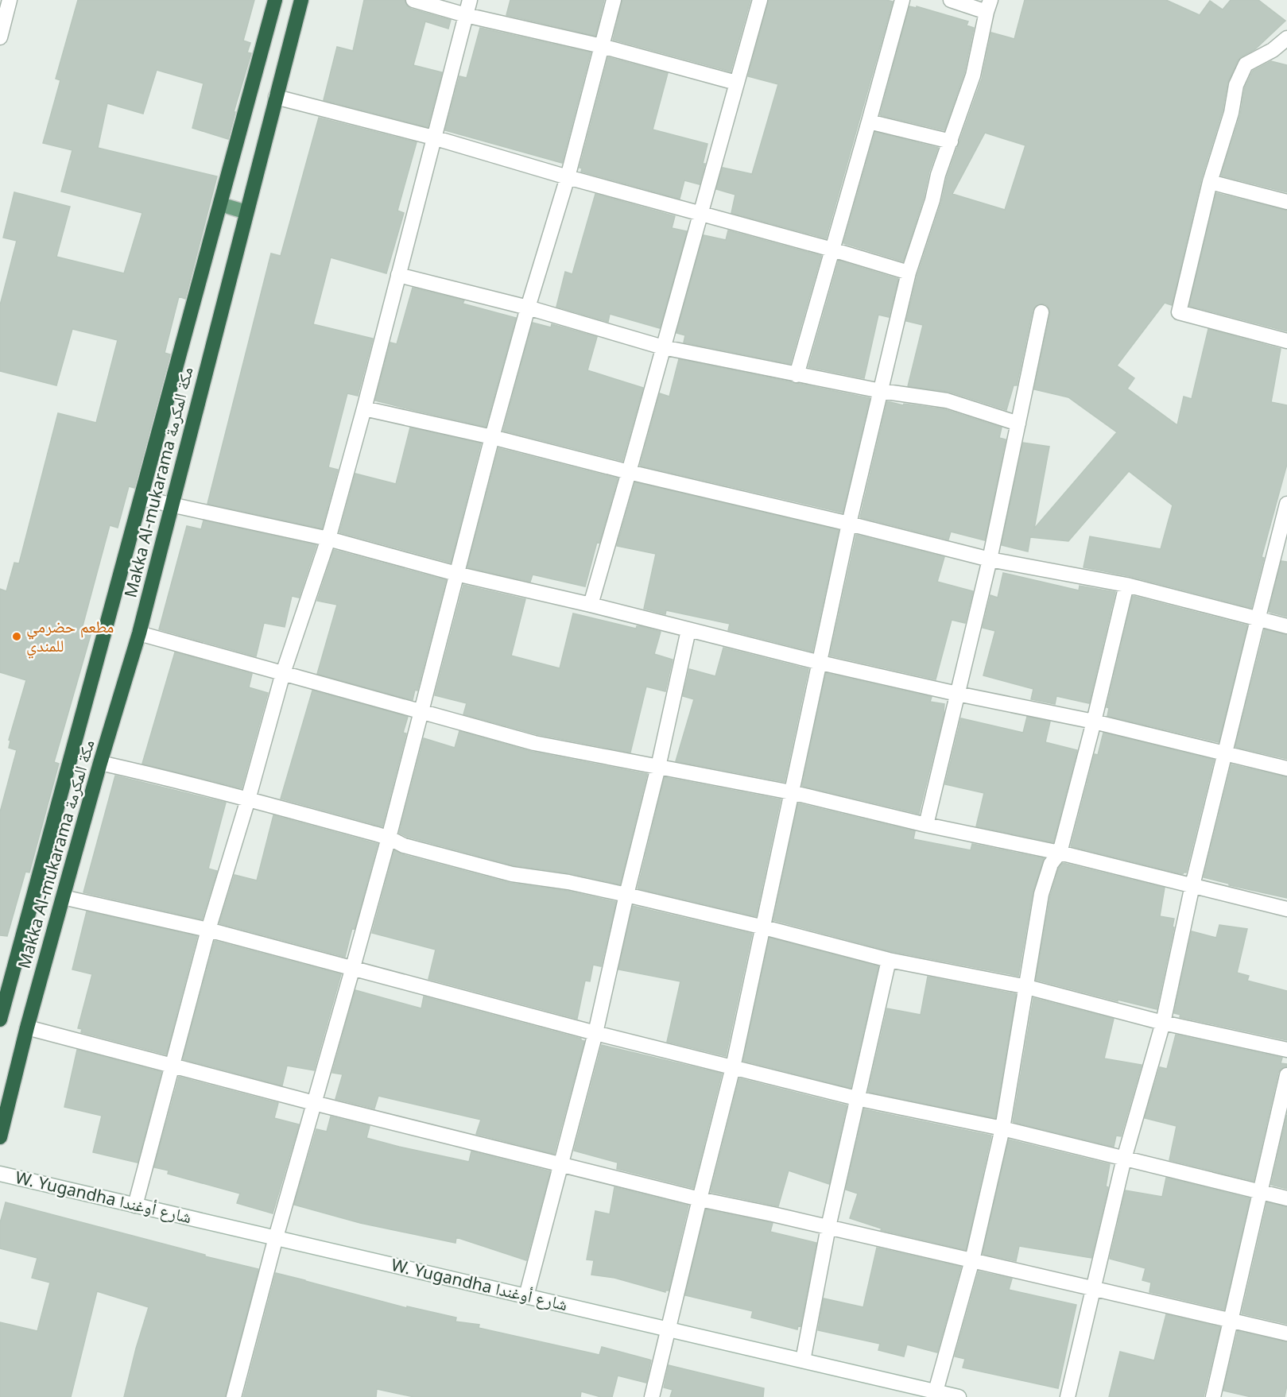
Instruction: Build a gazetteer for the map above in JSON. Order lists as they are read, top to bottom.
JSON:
{
  "streets": {
    "highway": ["Makka Al-mukarama مكة المكرمة"],
    "street": ["W. Yugandha شارع أوغندا"]
  },
  "places": ["مطعم حضرمي للمندي"]
}
